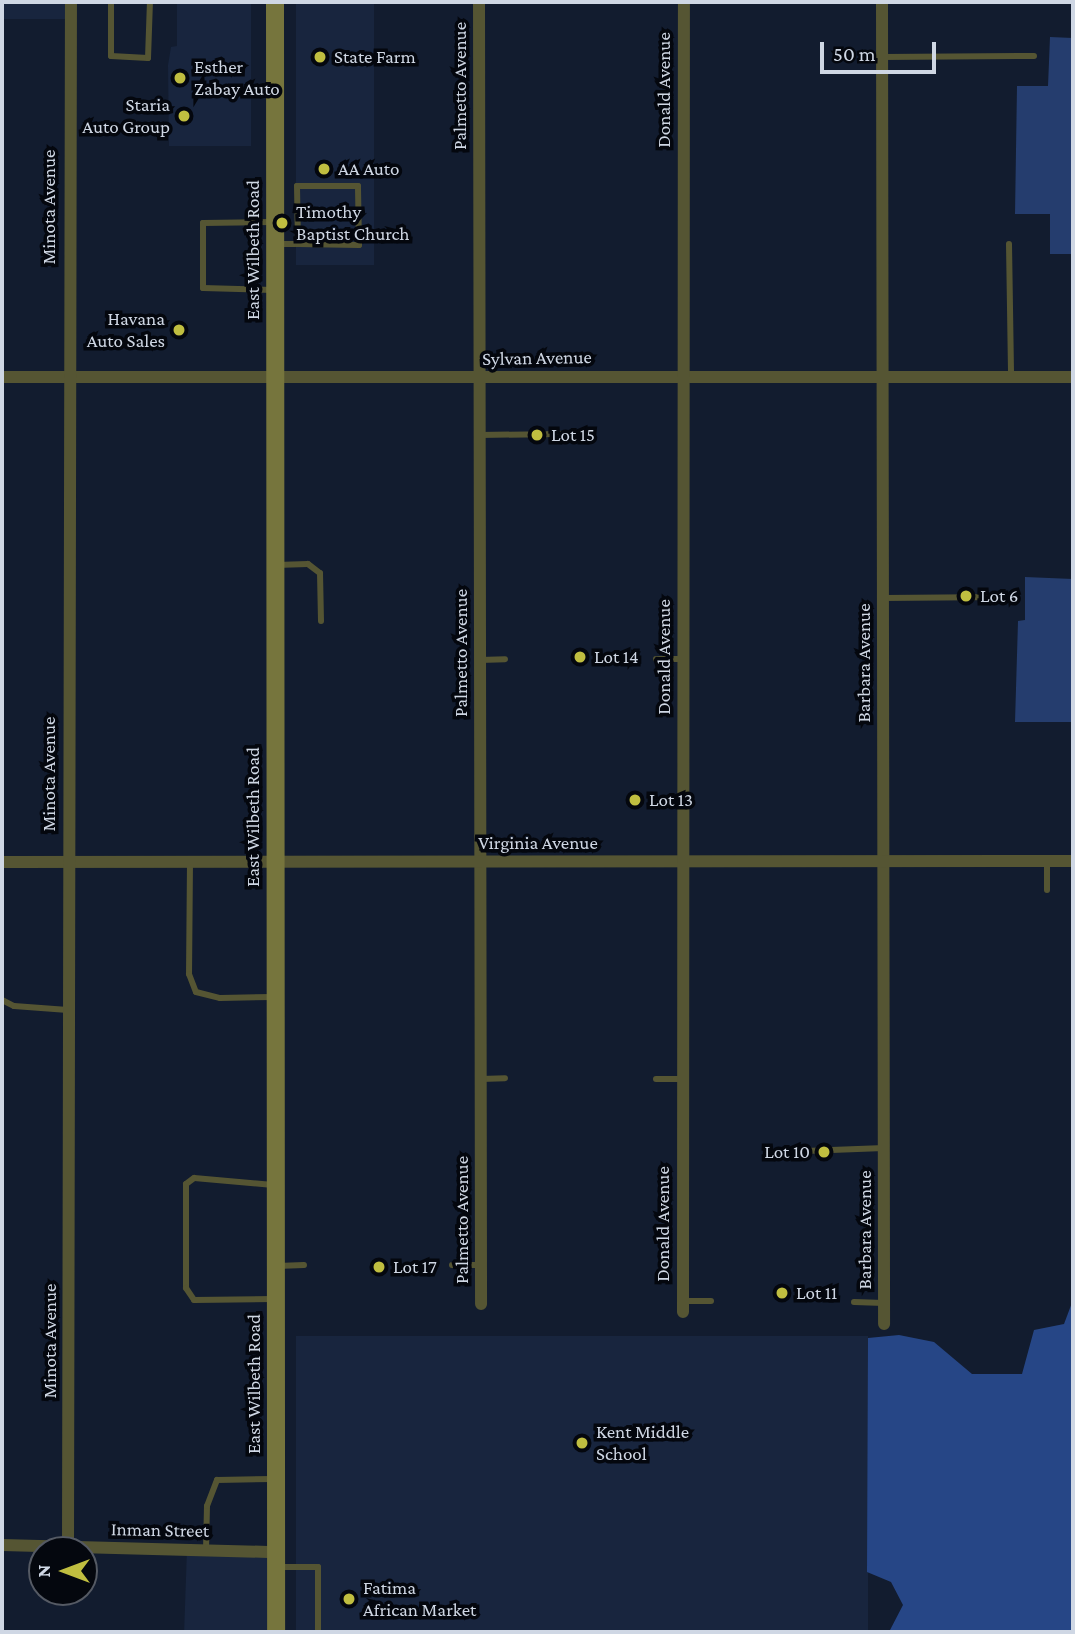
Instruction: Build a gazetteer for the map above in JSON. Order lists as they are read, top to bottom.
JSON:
{
  "streets": {
    "main road": ["East Wilbeth Road"],
    "street": [
      "Palmetto Avenue",
      "Donald Avenue",
      "Minota Avenue",
      "Sylvan Avenue",
      "Barbara Avenue",
      "Virginia Avenue",
      "Inman Street"
    ]
  },
  "crossings": [
    ["Palmetto Avenue", "Sylvan Avenue"],
    ["Palmetto Avenue", "Virginia Avenue"],
    ["Donald Avenue", "Sylvan Avenue"],
    ["Donald Avenue", "Virginia Avenue"],
    ["Minota Avenue", "Sylvan Avenue"],
    ["Minota Avenue", "Virginia Avenue"],
    ["East Wilbeth Road", "Sylvan Avenue"],
    ["East Wilbeth Road", "Virginia Avenue"],
    ["East Wilbeth Road", "Inman Street"],
    ["Sylvan Avenue", "Barbara Avenue"],
    ["Barbara Avenue", "Virginia Avenue"]
  ],
  "places": [
    "State Farm",
    "Esther Zabay Auto",
    "Staria Auto Group",
    "AA Auto",
    "Timothy Baptist Church",
    "Havana Auto Sales",
    "Lot 15",
    "Lot 6",
    "Lot 14",
    "Lot 13",
    "Lot 10",
    "Lot 17",
    "Lot 11",
    "Kent Middle School",
    "Fatima African Market"
  ],
  "scale_bar": "50 m",
  "north": "left"
}
